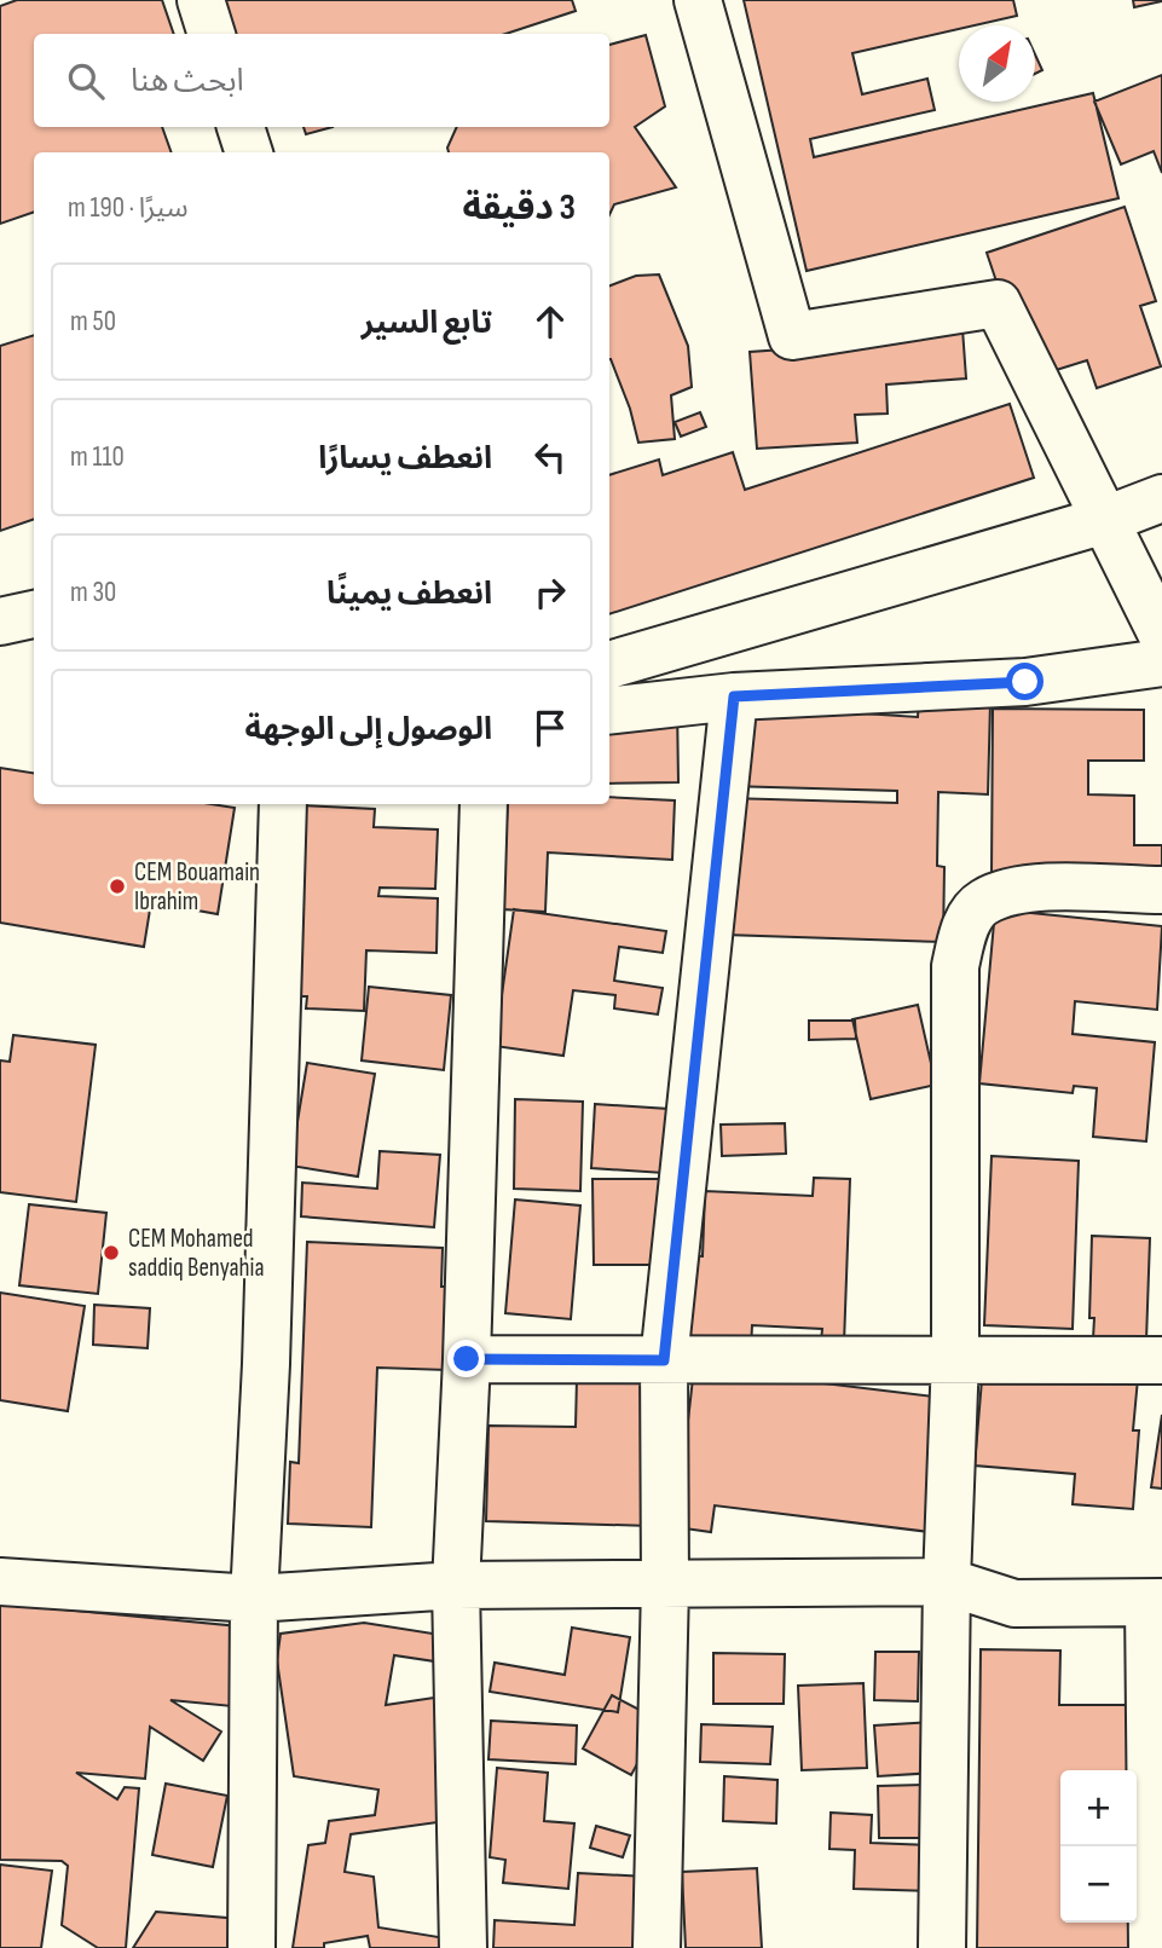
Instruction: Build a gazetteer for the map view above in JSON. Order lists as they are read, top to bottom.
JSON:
{
  "places": ["CEM Bouamain Ibrahim", "CEM Mohamed saddiq Benyahia"],
  "north": "top right",
  "page": {
    "search": "ابحث هنا",
    "heading": ["3 دقيقة", "سيرًا · 190 m"],
    "list": [
      ["تابع السير", "50 m"],
      ["انعطف يسارًا", "110 m"],
      ["انعطف يمينًا", "30 m"],
      "الوصول إلى الوجهة"
    ],
    "map_buttons": ["+", "−"]
  }
}
